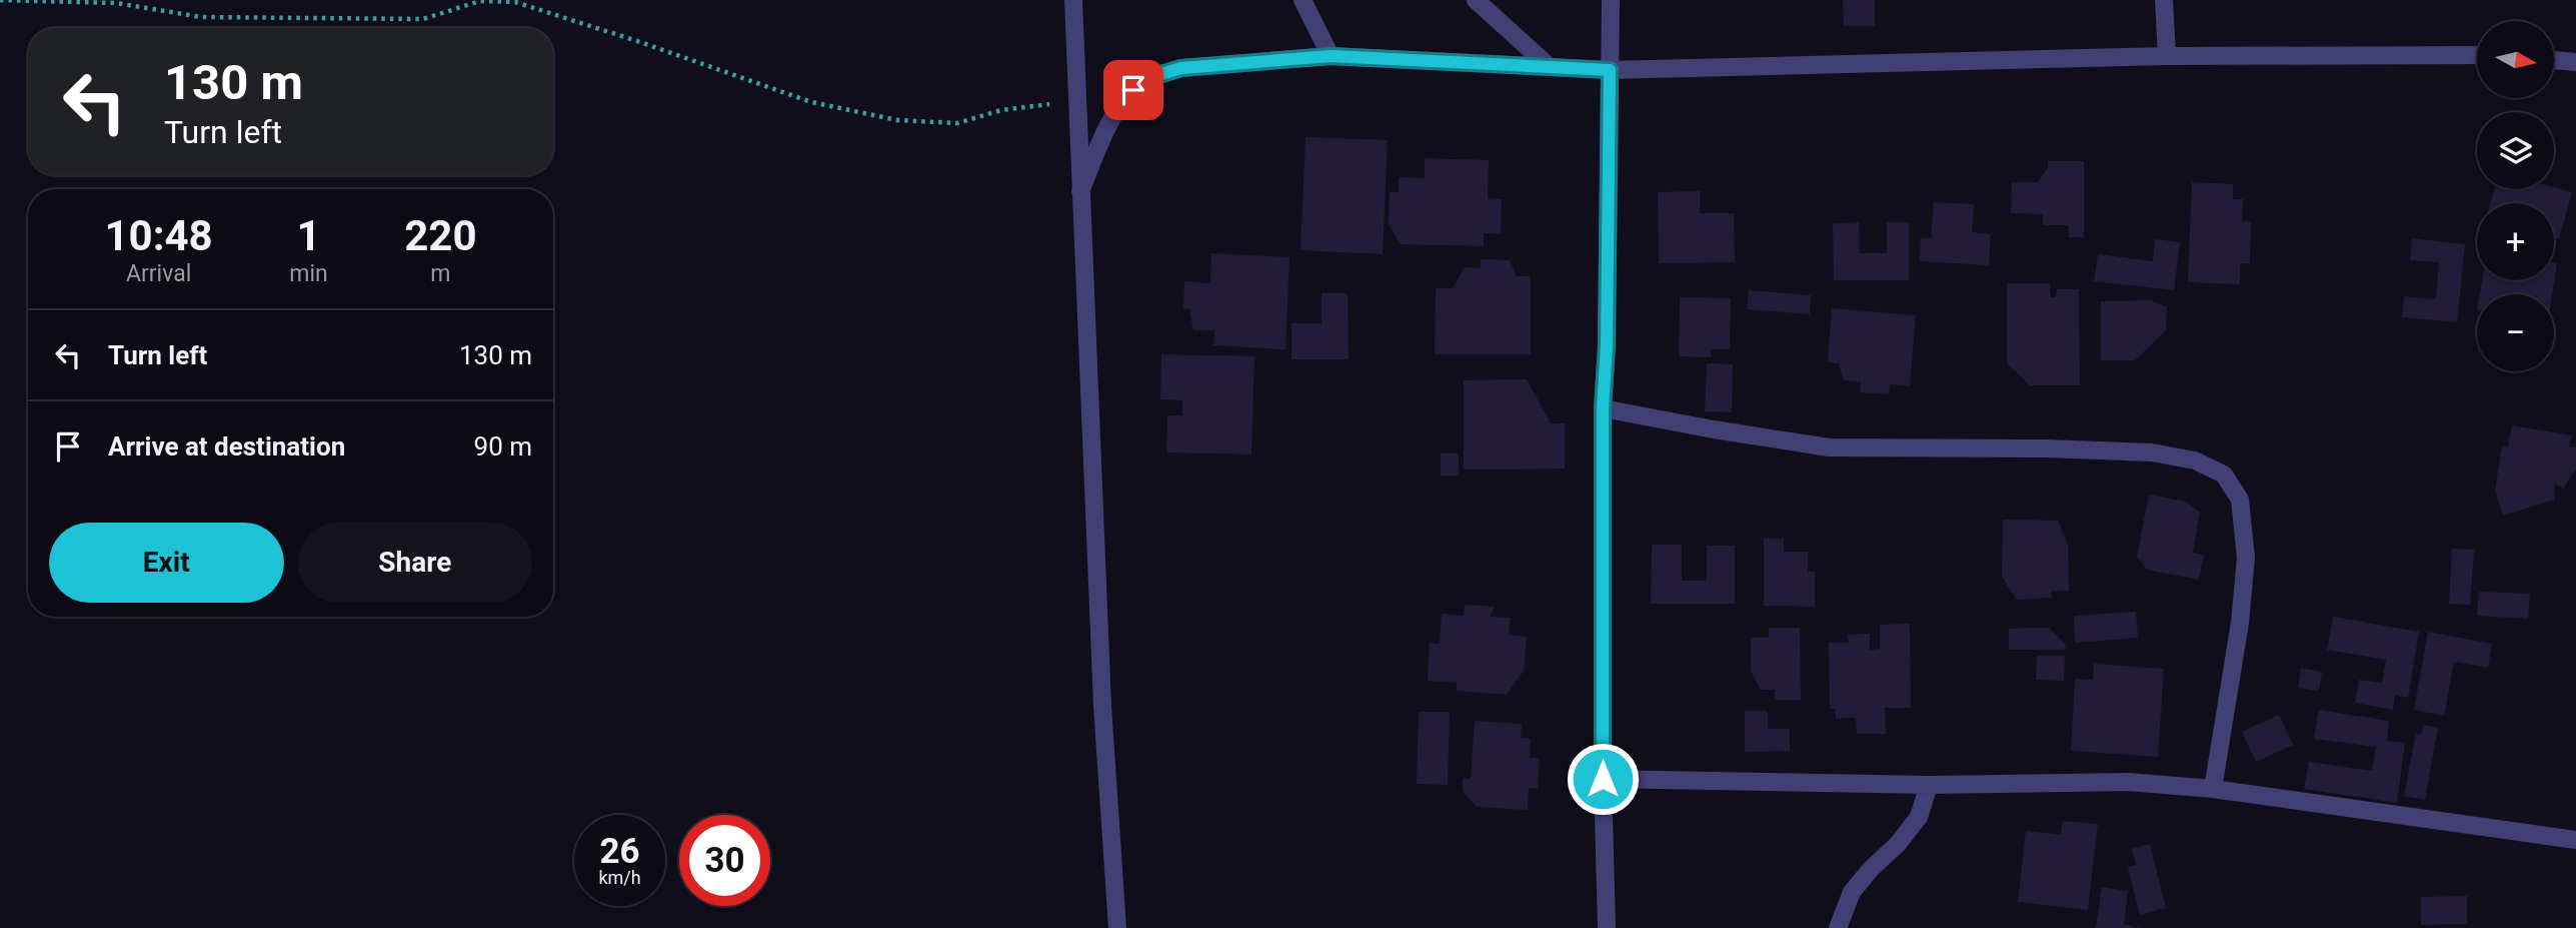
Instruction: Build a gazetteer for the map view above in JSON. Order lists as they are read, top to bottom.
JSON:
{
  "north": "right",
  "page": {
    "map_buttons": ["+", "−"],
    "turn": ["130 m", "Turn left"],
    "eta": [
      "10:48",
      "Arrival",
      "1",
      "min",
      "220",
      "m"
    ],
    "list": [
      {
        "name": "Turn left",
        "value": "130 m"
      },
      {
        "name": "Arrive at destination",
        "value": "90 m"
      }
    ],
    "buttons": ["Exit", "Share"],
    "speed": "26 km/h",
    "limit": "30"
  }
}
